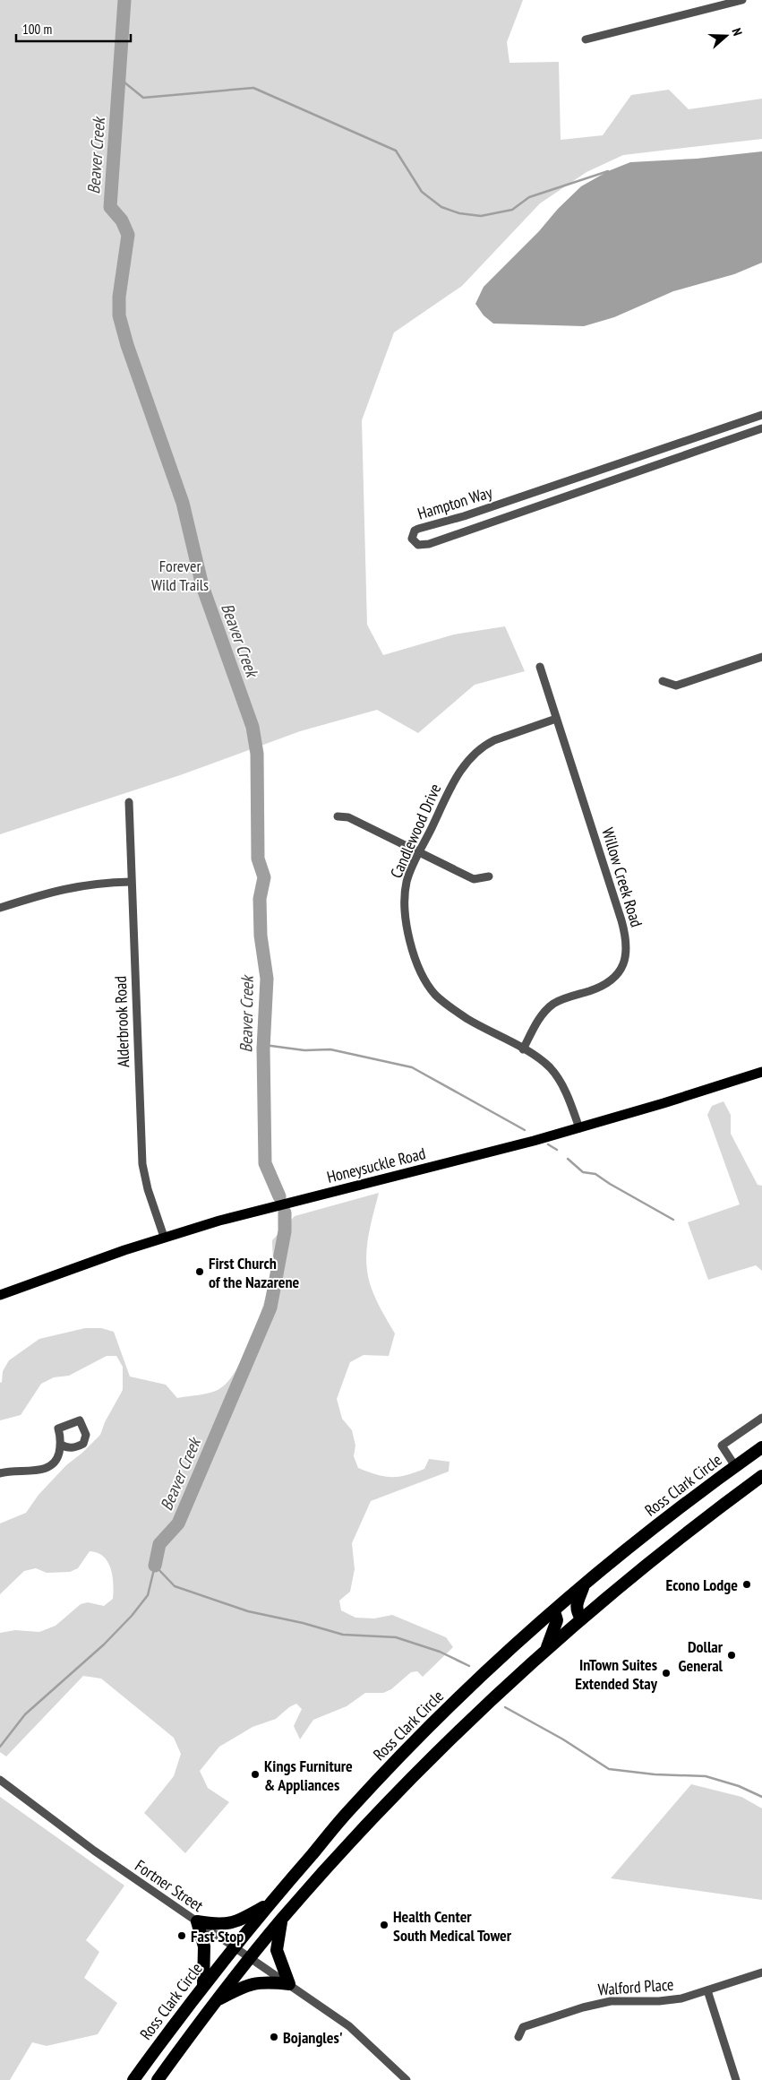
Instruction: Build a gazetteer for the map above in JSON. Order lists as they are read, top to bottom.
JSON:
{
  "streets": {
    "highway": ["Ross Clark Circle"],
    "main road": ["Honeysuckle Road"],
    "street": [
      "Hampton Way",
      "Candlewood Drive",
      "Willow Creek Road",
      "Alderbrook Road",
      "Fortner Street",
      "Walford Place"
    ]
  },
  "crossings": [
    ["Candlewood Drive", "Willow Creek Road"],
    ["Candlewood Drive", "Honeysuckle Road"],
    ["Alderbrook Road", "Honeysuckle Road"],
    ["Ross Clark Circle", "Fortner Street"]
  ],
  "water": ["Beaver Creek"],
  "parks": ["Forever Wild Trails"],
  "places": [
    "First Church of the Nazarene",
    "Econo Lodge",
    "Dollar General",
    "InTown Suites Extended Stay",
    "Kings Furniture & Appliances",
    "Health Center South Medical Tower",
    "Fast Stop",
    "Bojangles'"
  ],
  "scale_bar": "100 m",
  "north": "right"
}
